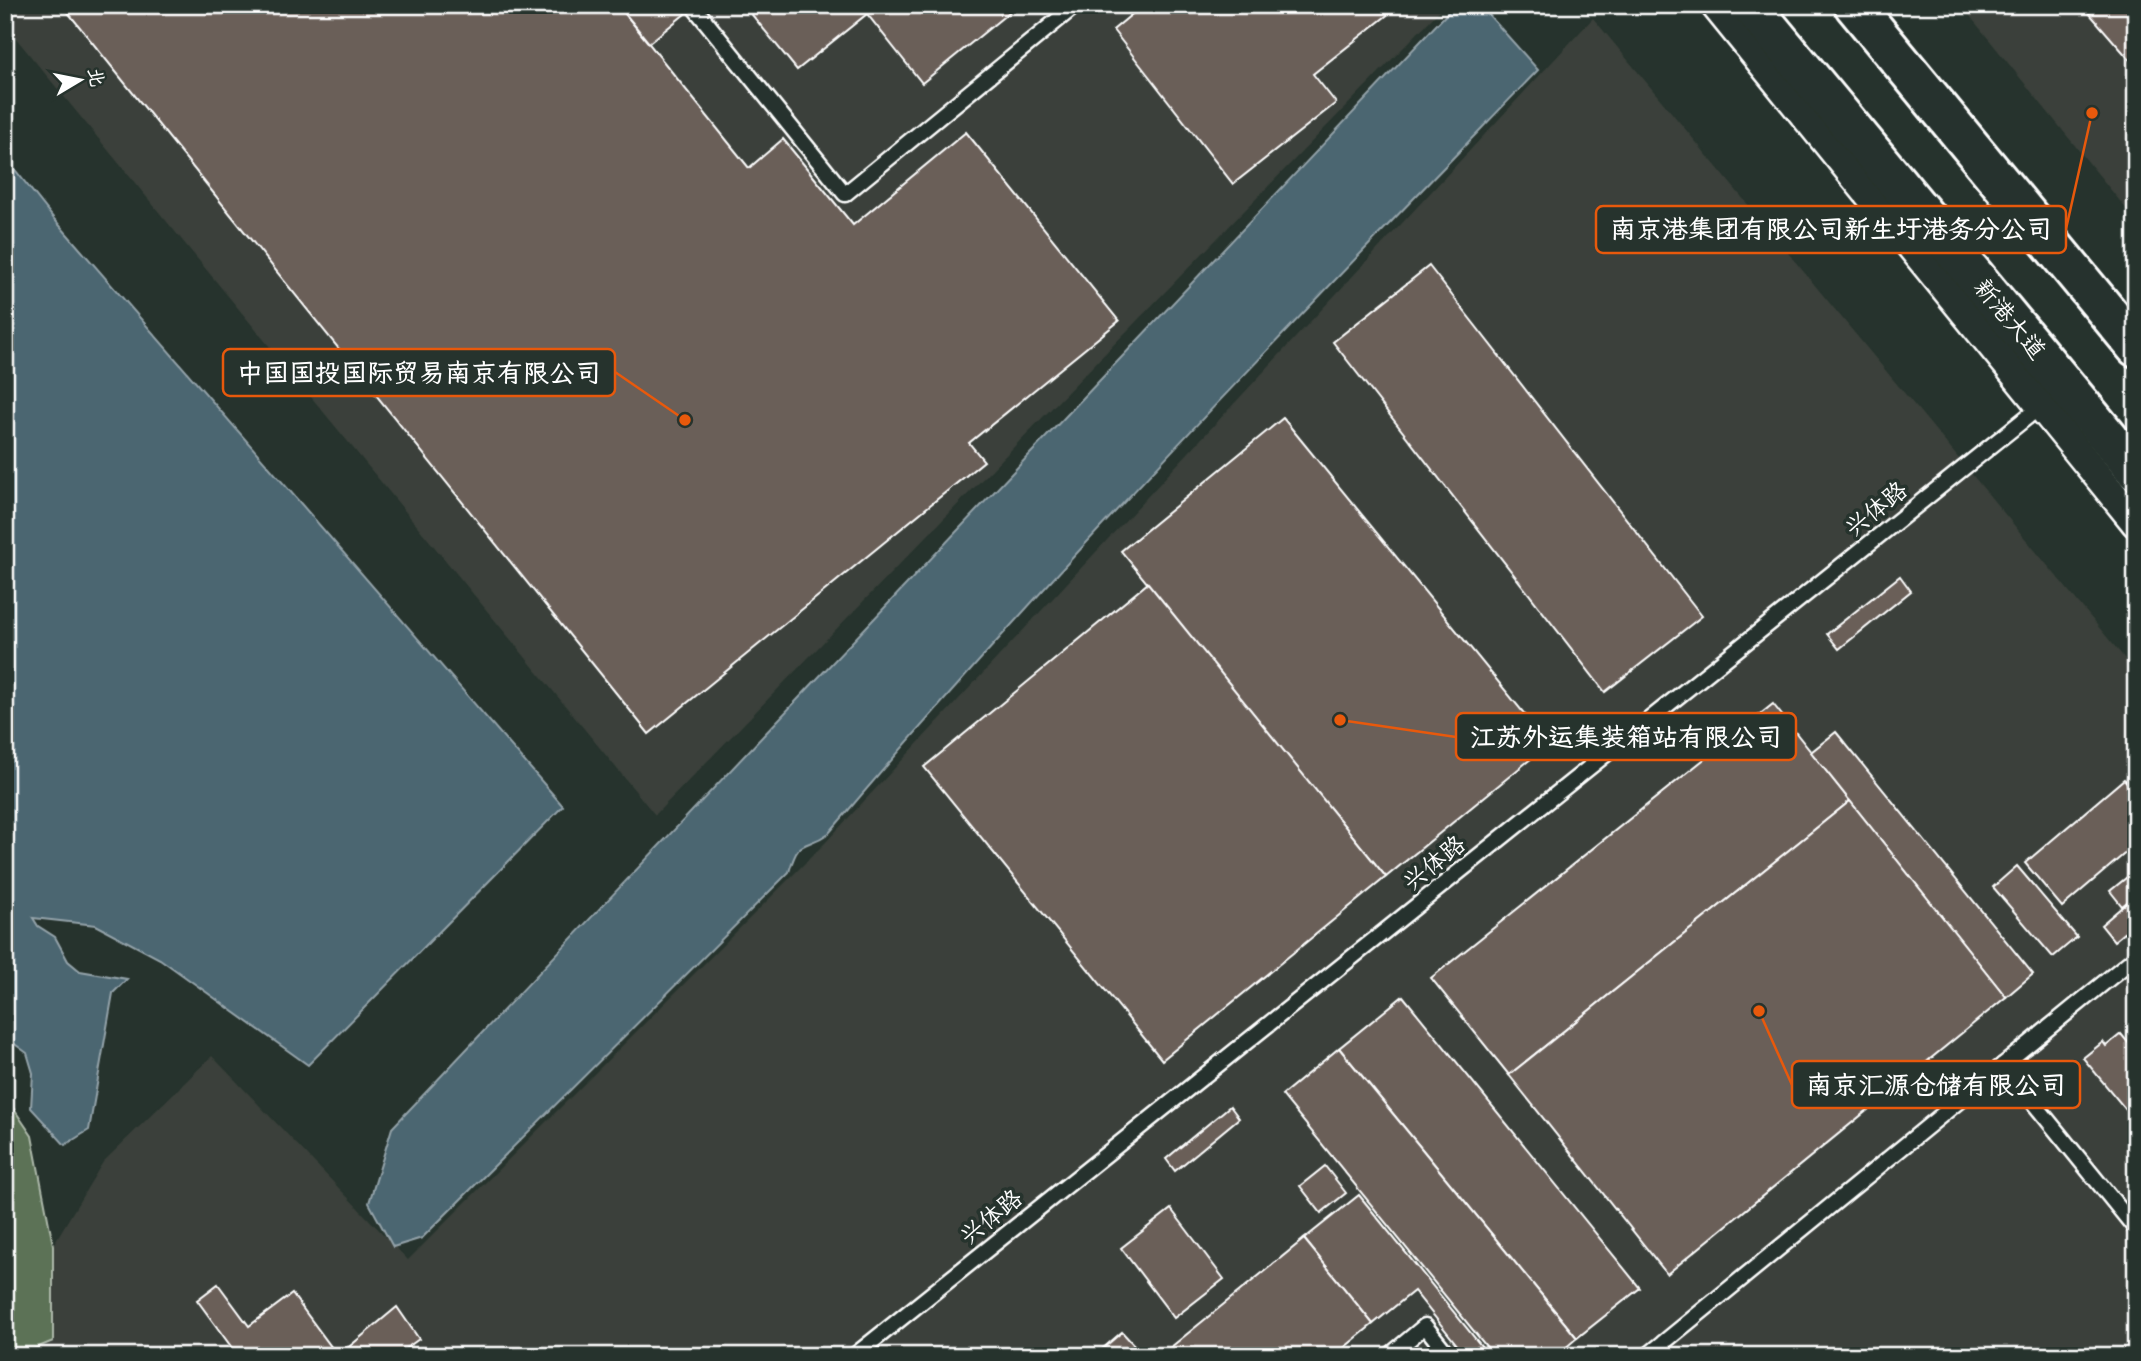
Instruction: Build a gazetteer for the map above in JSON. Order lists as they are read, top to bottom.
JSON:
{
  "streets": {
    "main road": ["新港大道"],
    "lane": ["兴体路"]
  },
  "places": [
    "南京港集团有限公司新生圩港务分公司",
    "中国国投国际贸易南京有限公司",
    "江苏外运集装箱站有限公司",
    "南京汇源仓储有限公司"
  ],
  "north": "right"
}
